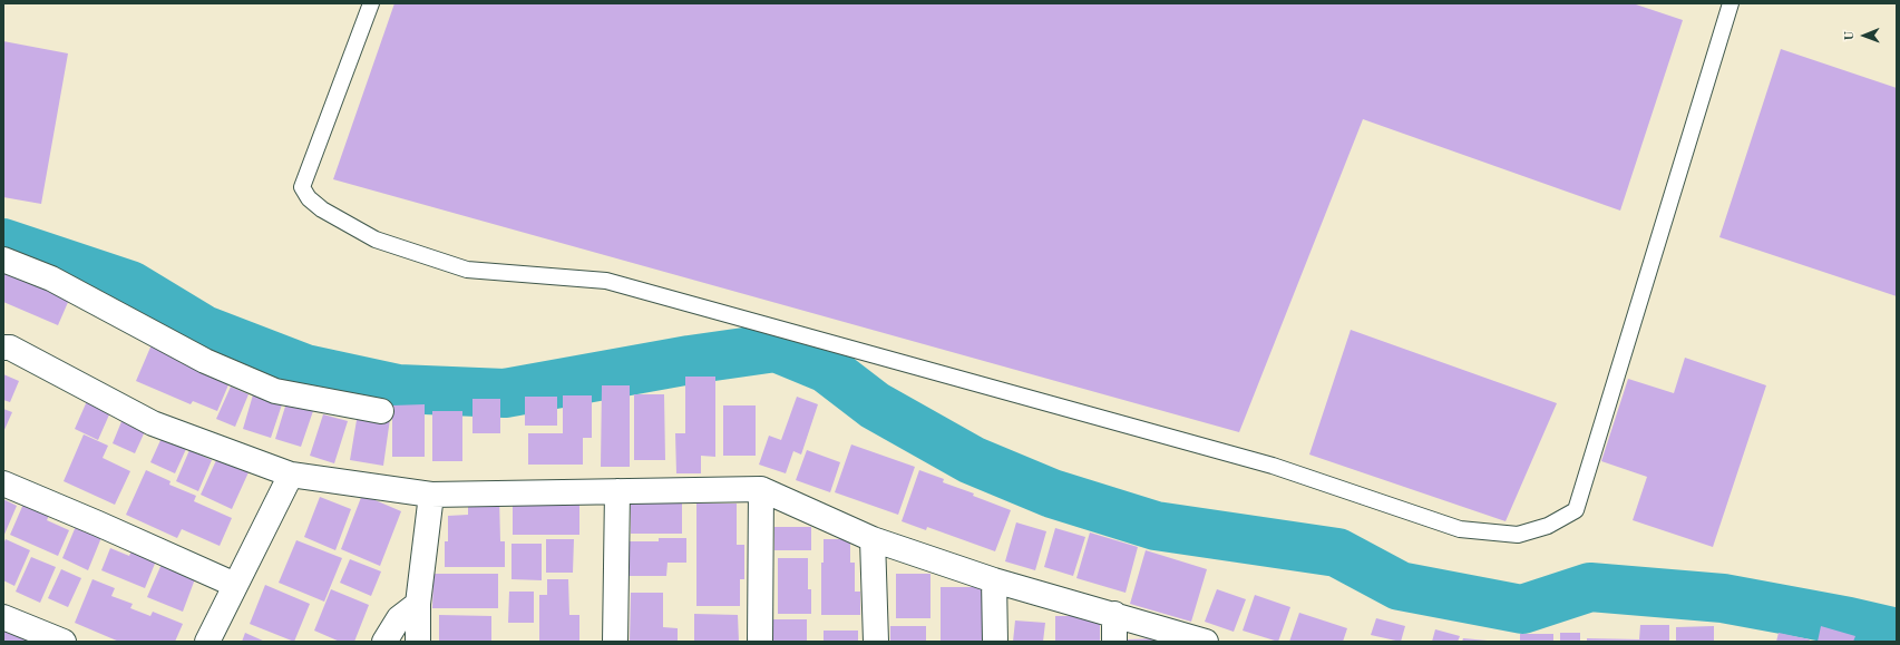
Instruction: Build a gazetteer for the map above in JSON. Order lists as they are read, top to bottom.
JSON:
{
  "north": "left"
}
